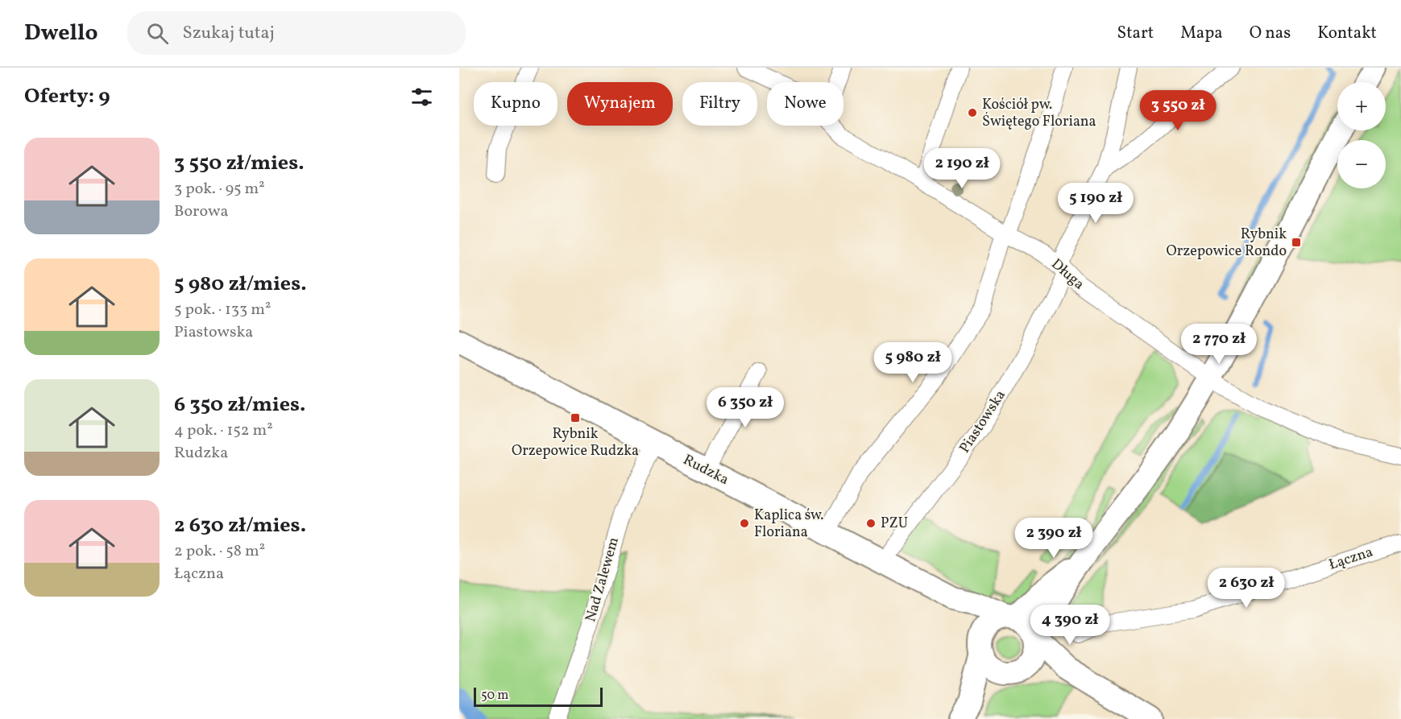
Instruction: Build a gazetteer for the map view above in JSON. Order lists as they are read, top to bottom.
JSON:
{
  "streets": {
    "main road": ["Rudzka"],
    "street": [
      "Długa",
      "Piastowska",
      "Łączna",
      "Nad Zalewem"
    ]
  },
  "crossings": [
    ["Długa", "Piastowska"],
    ["Piastowska", "Rudzka"],
    ["Rudzka", "Nad Zalewem"]
  ],
  "places": {
    "other": ["Kościół pw. Świętego Floriana", "Kaplica św. Floriana", "PZU"],
    "transit": ["Rybnik Orzepowice Rondo", "Rybnik Orzepowice Rudzka"]
  },
  "scale_bar": "50 m",
  "page": {
    "header": "Dwello",
    "search": "Szukaj tutaj",
    "nav": [
      "Start",
      "Mapa",
      "O nas",
      "Kontakt"
    ],
    "heading": "Oferty: 9",
    "map_buttons": ["+", "−"],
    "chip": [
      "Kupno",
      "Wynajem",
      "Filtry",
      "Nowe"
    ],
    "price": [
      "3 550 zł",
      "2 190 zł",
      "5 190 zł",
      "2 770 zł",
      "5 980 zł",
      "6 350 zł",
      "2 390 zł",
      "2 630 zł",
      "4 390 zł"
    ],
    "list": [
      {
        "name": "3 550 zł/mies.",
        "note": "3 pok. · 95 m² · Borowa"
      },
      {
        "name": "5 980 zł/mies.",
        "note": "5 pok. · 133 m² · Piastowska"
      },
      {
        "name": "6 350 zł/mies.",
        "note": "4 pok. · 152 m² · Rudzka"
      },
      {
        "name": "2 630 zł/mies.",
        "note": "2 pok. · 58 m² · Łączna"
      }
    ],
    "scale": "50 m"
  }
}
